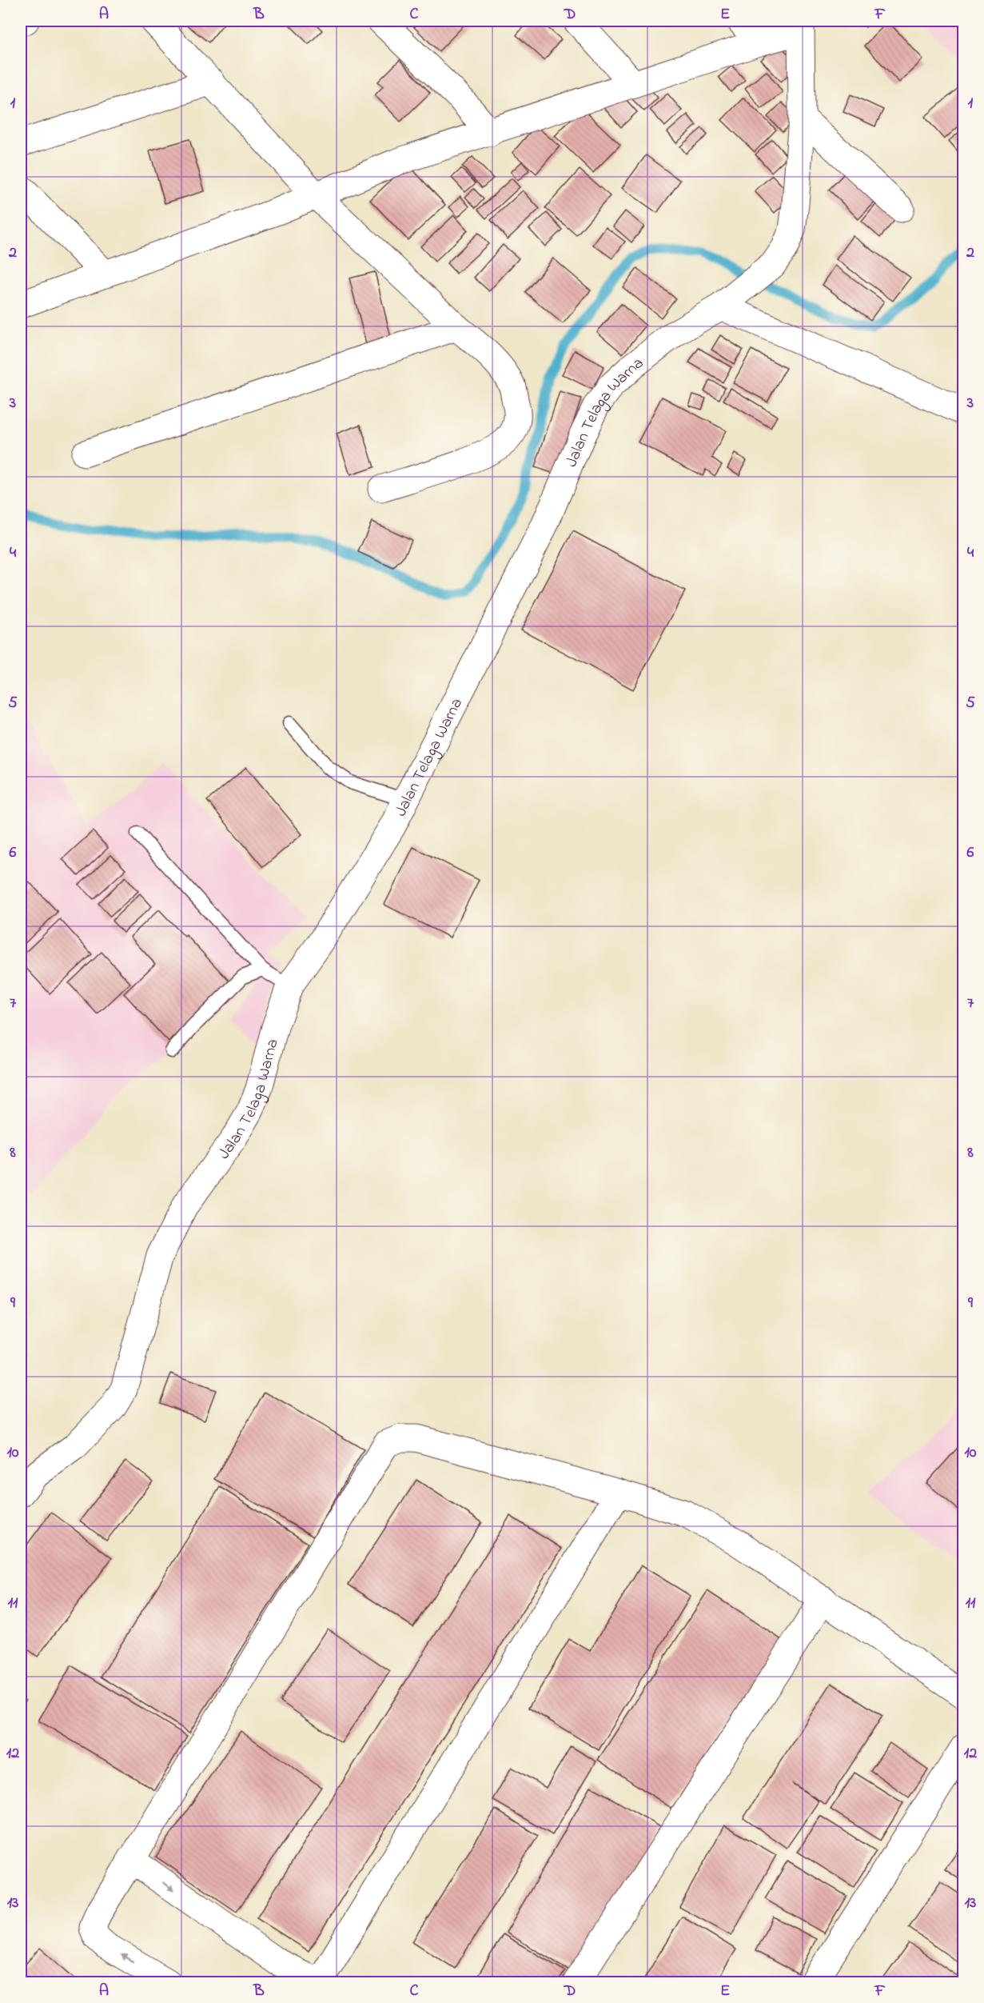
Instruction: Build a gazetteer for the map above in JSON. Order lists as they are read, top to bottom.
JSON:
{
  "streets": {
    "street": ["Jalan Telaga Warna"]
  },
  "grid": {
    "columns": [
      "A",
      "B",
      "C",
      "D",
      "E",
      "F"
    ],
    "rows": [
      "1",
      "2",
      "3",
      "4",
      "5",
      "6",
      "7",
      "8",
      "9",
      "10",
      "11",
      "12",
      "13"
    ]
  }
}
